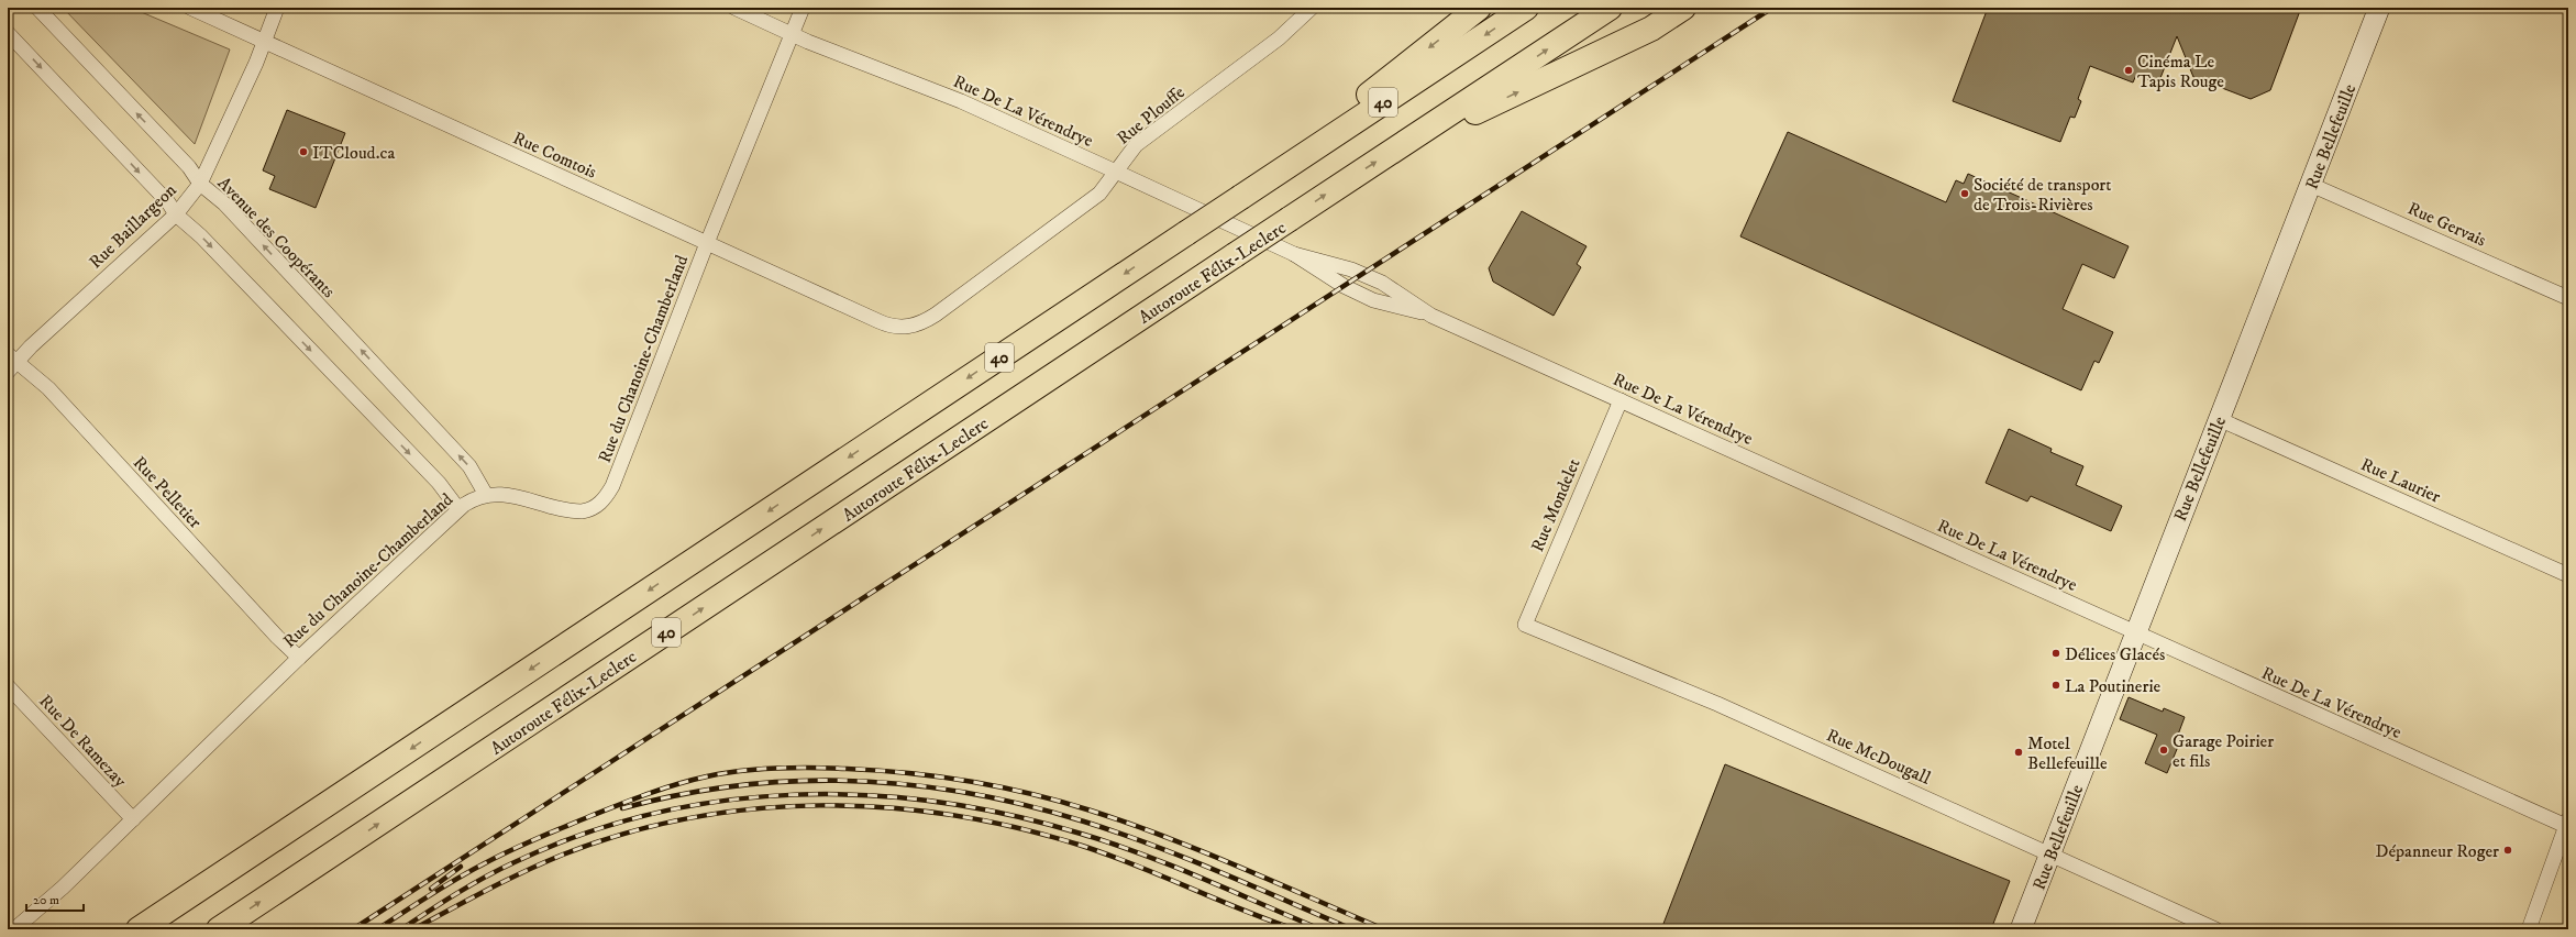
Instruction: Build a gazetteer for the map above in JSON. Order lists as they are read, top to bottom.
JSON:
{
  "streets": {
    "highway": ["40", "Autoroute Félix-Leclerc"],
    "main road": ["Rue Bellefeuille"],
    "street": [
      "Rue De La Vérendrye",
      "Rue Plouffe",
      "Rue Comtois",
      "Rue Gervais",
      "Rue Baillargeon",
      "Avenue des Coopérants",
      "Rue du Chanoine-Chamberland",
      "Rue Laurier",
      "Rue Pelletier",
      "Rue Mondelet",
      "Rue De Ramezay",
      "Rue McDougall"
    ]
  },
  "crossings": [
    ["Rue De La Vérendrye", "Rue Plouffe"],
    ["Rue De La Vérendrye", "Rue Bellefeuille"],
    ["Rue De La Vérendrye", "Rue du Chanoine-Chamberland"],
    ["Rue De La Vérendrye", "Rue Mondelet"],
    ["Rue Plouffe", "Rue Comtois"],
    ["Rue Bellefeuille", "Rue Gervais"],
    ["Rue Bellefeuille", "Rue Laurier"],
    ["Rue Bellefeuille", "Rue McDougall"],
    ["Rue Comtois", "Rue Baillargeon"],
    ["Rue Comtois", "Rue du Chanoine-Chamberland"],
    ["Rue Baillargeon", "Avenue des Coopérants"],
    ["Rue Baillargeon", "Rue Pelletier"],
    ["Avenue des Coopérants", "Rue du Chanoine-Chamberland"],
    ["Rue du Chanoine-Chamberland", "Rue Pelletier"],
    ["Rue du Chanoine-Chamberland", "Rue De Ramezay"],
    ["Rue Mondelet", "Rue McDougall"]
  ],
  "places": [
    "Cinéma Le Tapis Rouge",
    "ITCloud.ca",
    "Société de transport de Trois-Rivières",
    "Délices Glacés",
    "La Poutinerie",
    "Garage Poirier et fils",
    "Motel Bellefeuille",
    "Dépanneur Roger"
  ],
  "scale_bar": "20 m"
}
